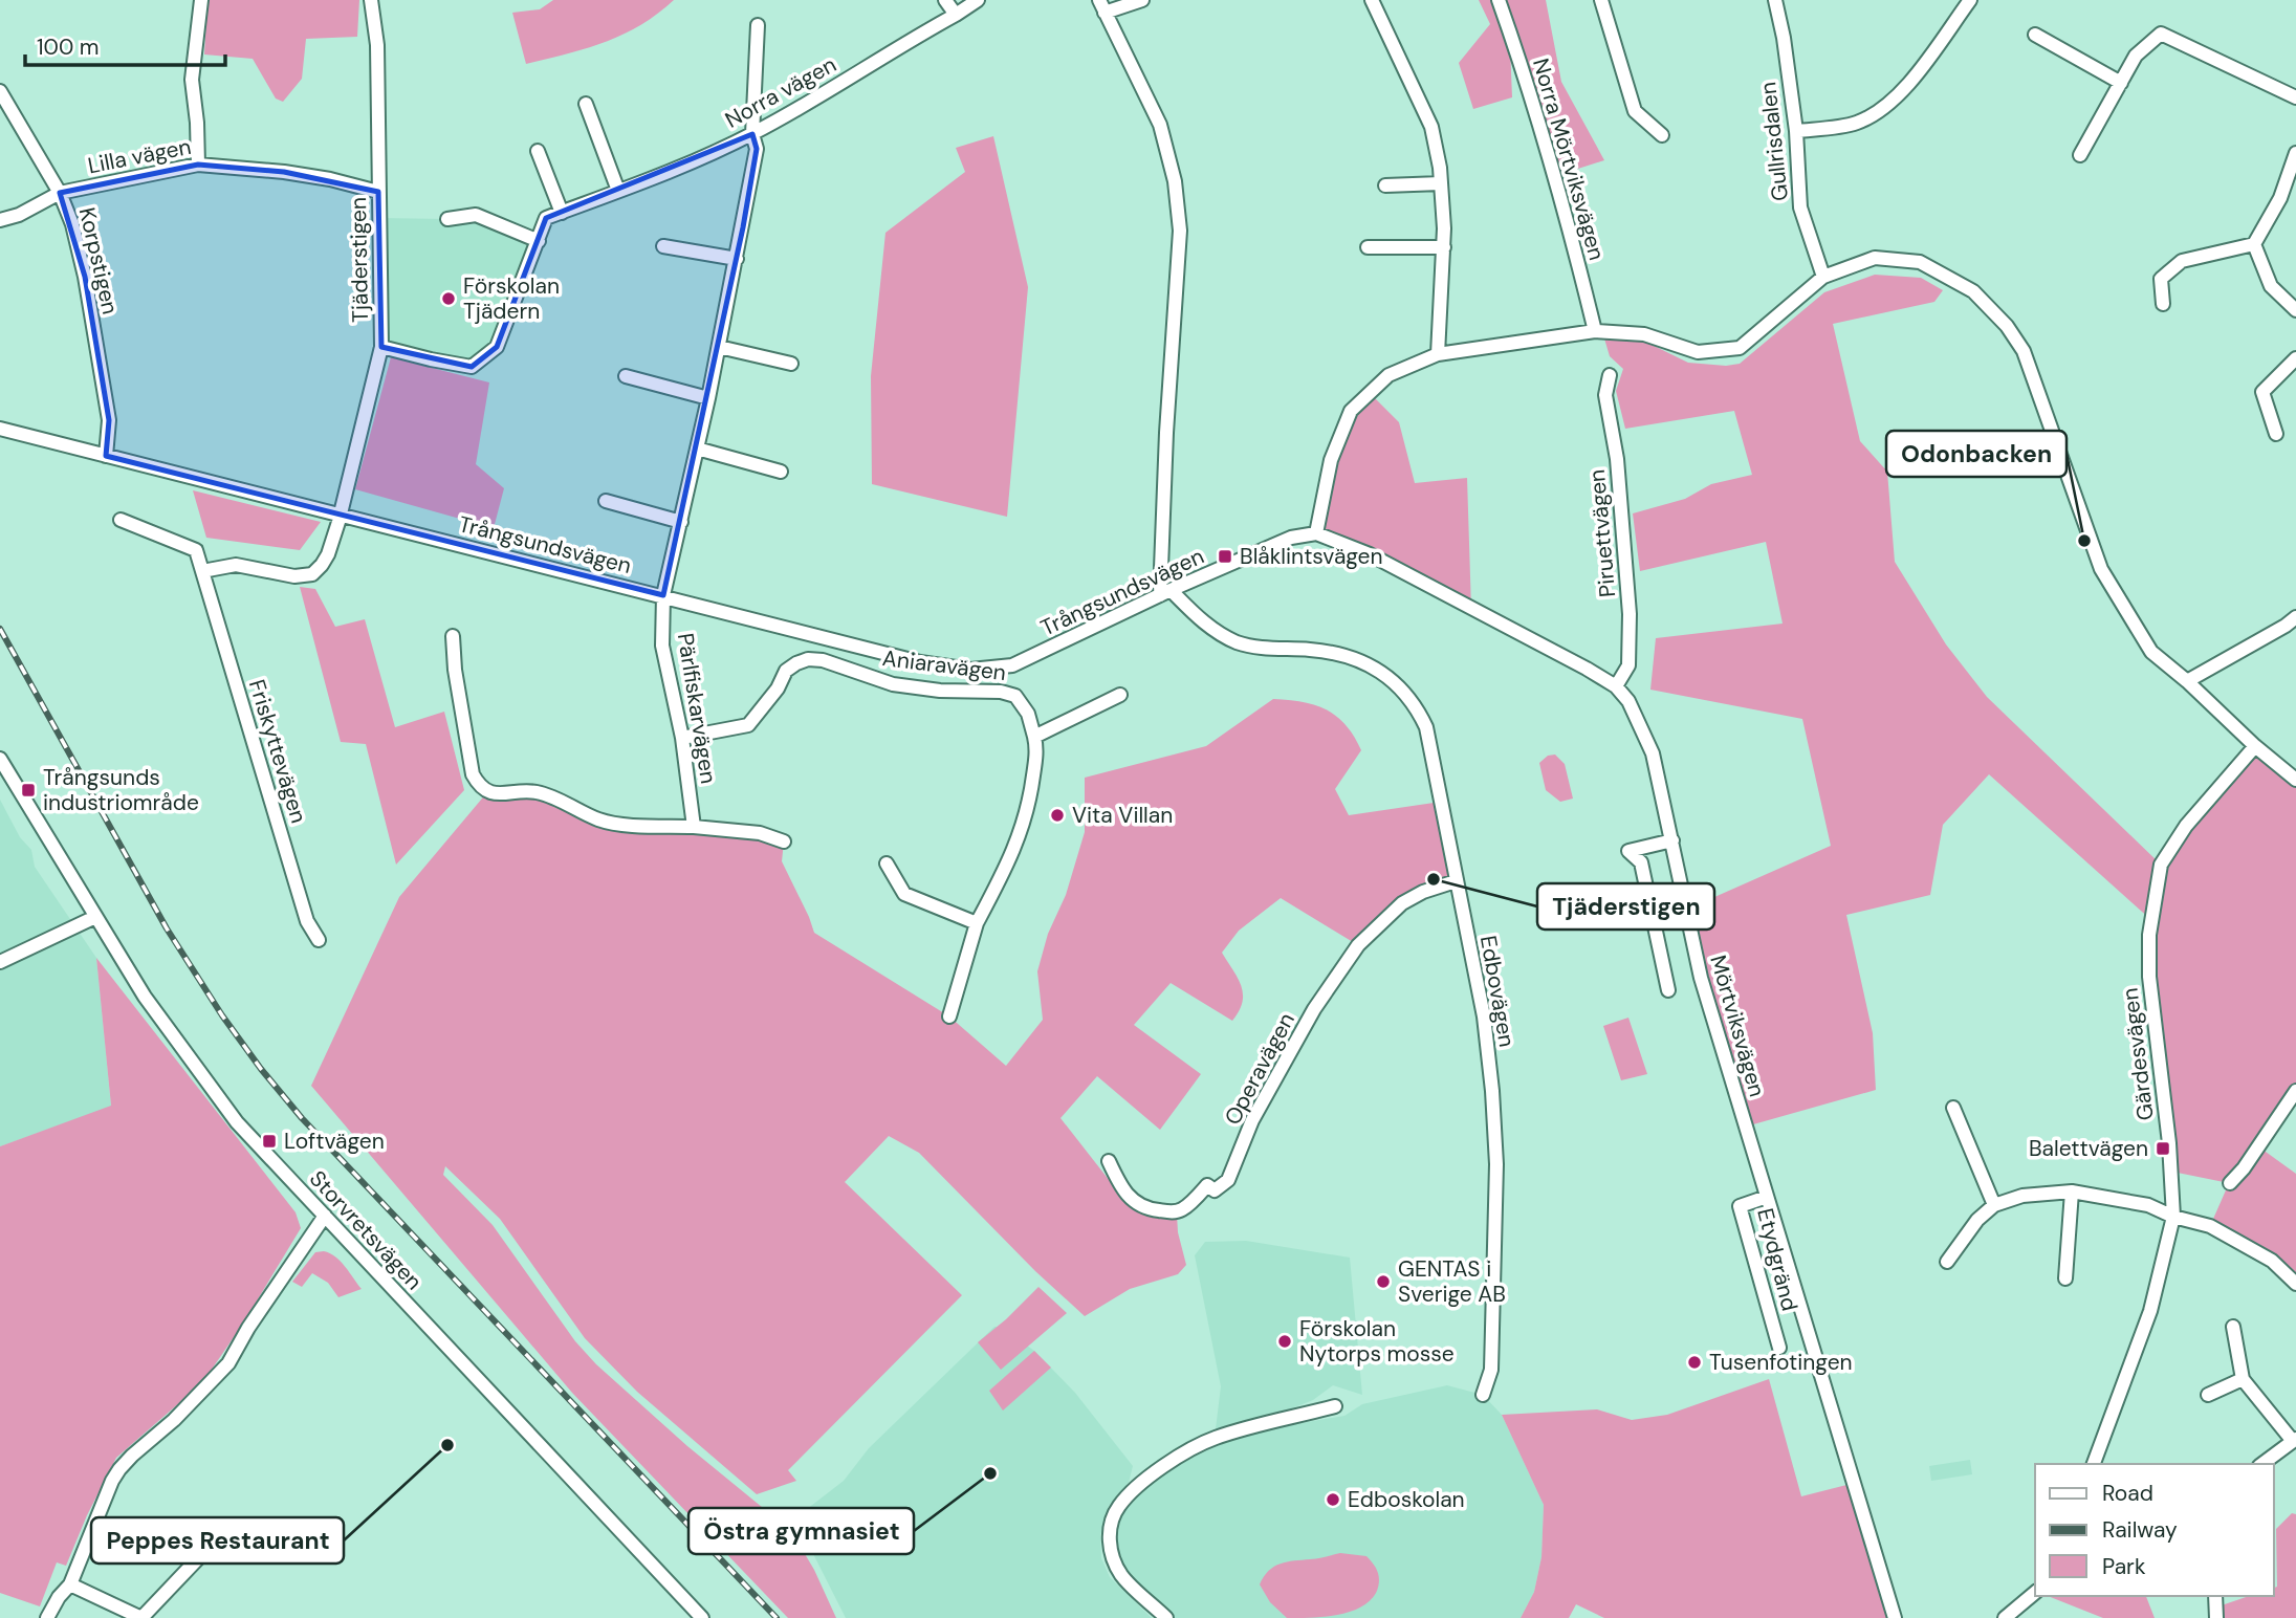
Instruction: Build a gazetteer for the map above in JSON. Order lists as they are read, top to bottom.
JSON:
{
  "streets": {
    "street": [
      "Norra vägen",
      "Gullrisdalen",
      "Lilla vägen",
      "Norra Mörtviksvägen",
      "Tjäderstigen",
      "Korpstigen",
      "Piruettvägen",
      "Trångsundsvägen",
      "Aniaravägen",
      "Pärlfiskarvägen",
      "Friskyttevägen",
      "Edbovägen",
      "Mörtviksvägen",
      "Gärdesvägen",
      "Operavägen",
      "Storvretsvägen",
      "Etydgränd"
    ]
  },
  "crossings": [
    ["Norra vägen", "Tjäderstigen"],
    ["Norra vägen", "Pärlfiskarvägen"],
    ["Lilla vägen", "Tjäderstigen"],
    ["Lilla vägen", "Korpstigen"],
    ["Tjäderstigen", "Trångsundsvägen"],
    ["Korpstigen", "Trångsundsvägen"],
    ["Piruettvägen", "Mörtviksvägen"],
    ["Trångsundsvägen", "Pärlfiskarvägen"],
    ["Trångsundsvägen", "Edbovägen"],
    ["Trångsundsvägen", "Mörtviksvägen"],
    ["Aniaravägen", "Pärlfiskarvägen"],
    ["Edbovägen", "Operavägen"],
    ["Mörtviksvägen", "Etydgränd"]
  ],
  "places": {
    "other": [
      "Förskolan Tjädern",
      "Odonbacken",
      "Vita Villan",
      "Tjäderstigen",
      "GENTAS i Sverige AB",
      "Förskolan Nytorps mosse",
      "Tusenfotingen",
      "Peppes Restaurant",
      "Östra gymnasiet",
      "Edboskolan"
    ],
    "transit": [
      "Blåklintsvägen",
      "Trångsunds industriområde",
      "Loftvägen",
      "Balettvägen"
    ]
  },
  "legend": ["Road", "Railway", "Park"],
  "scale_bar": "100 m"
}
